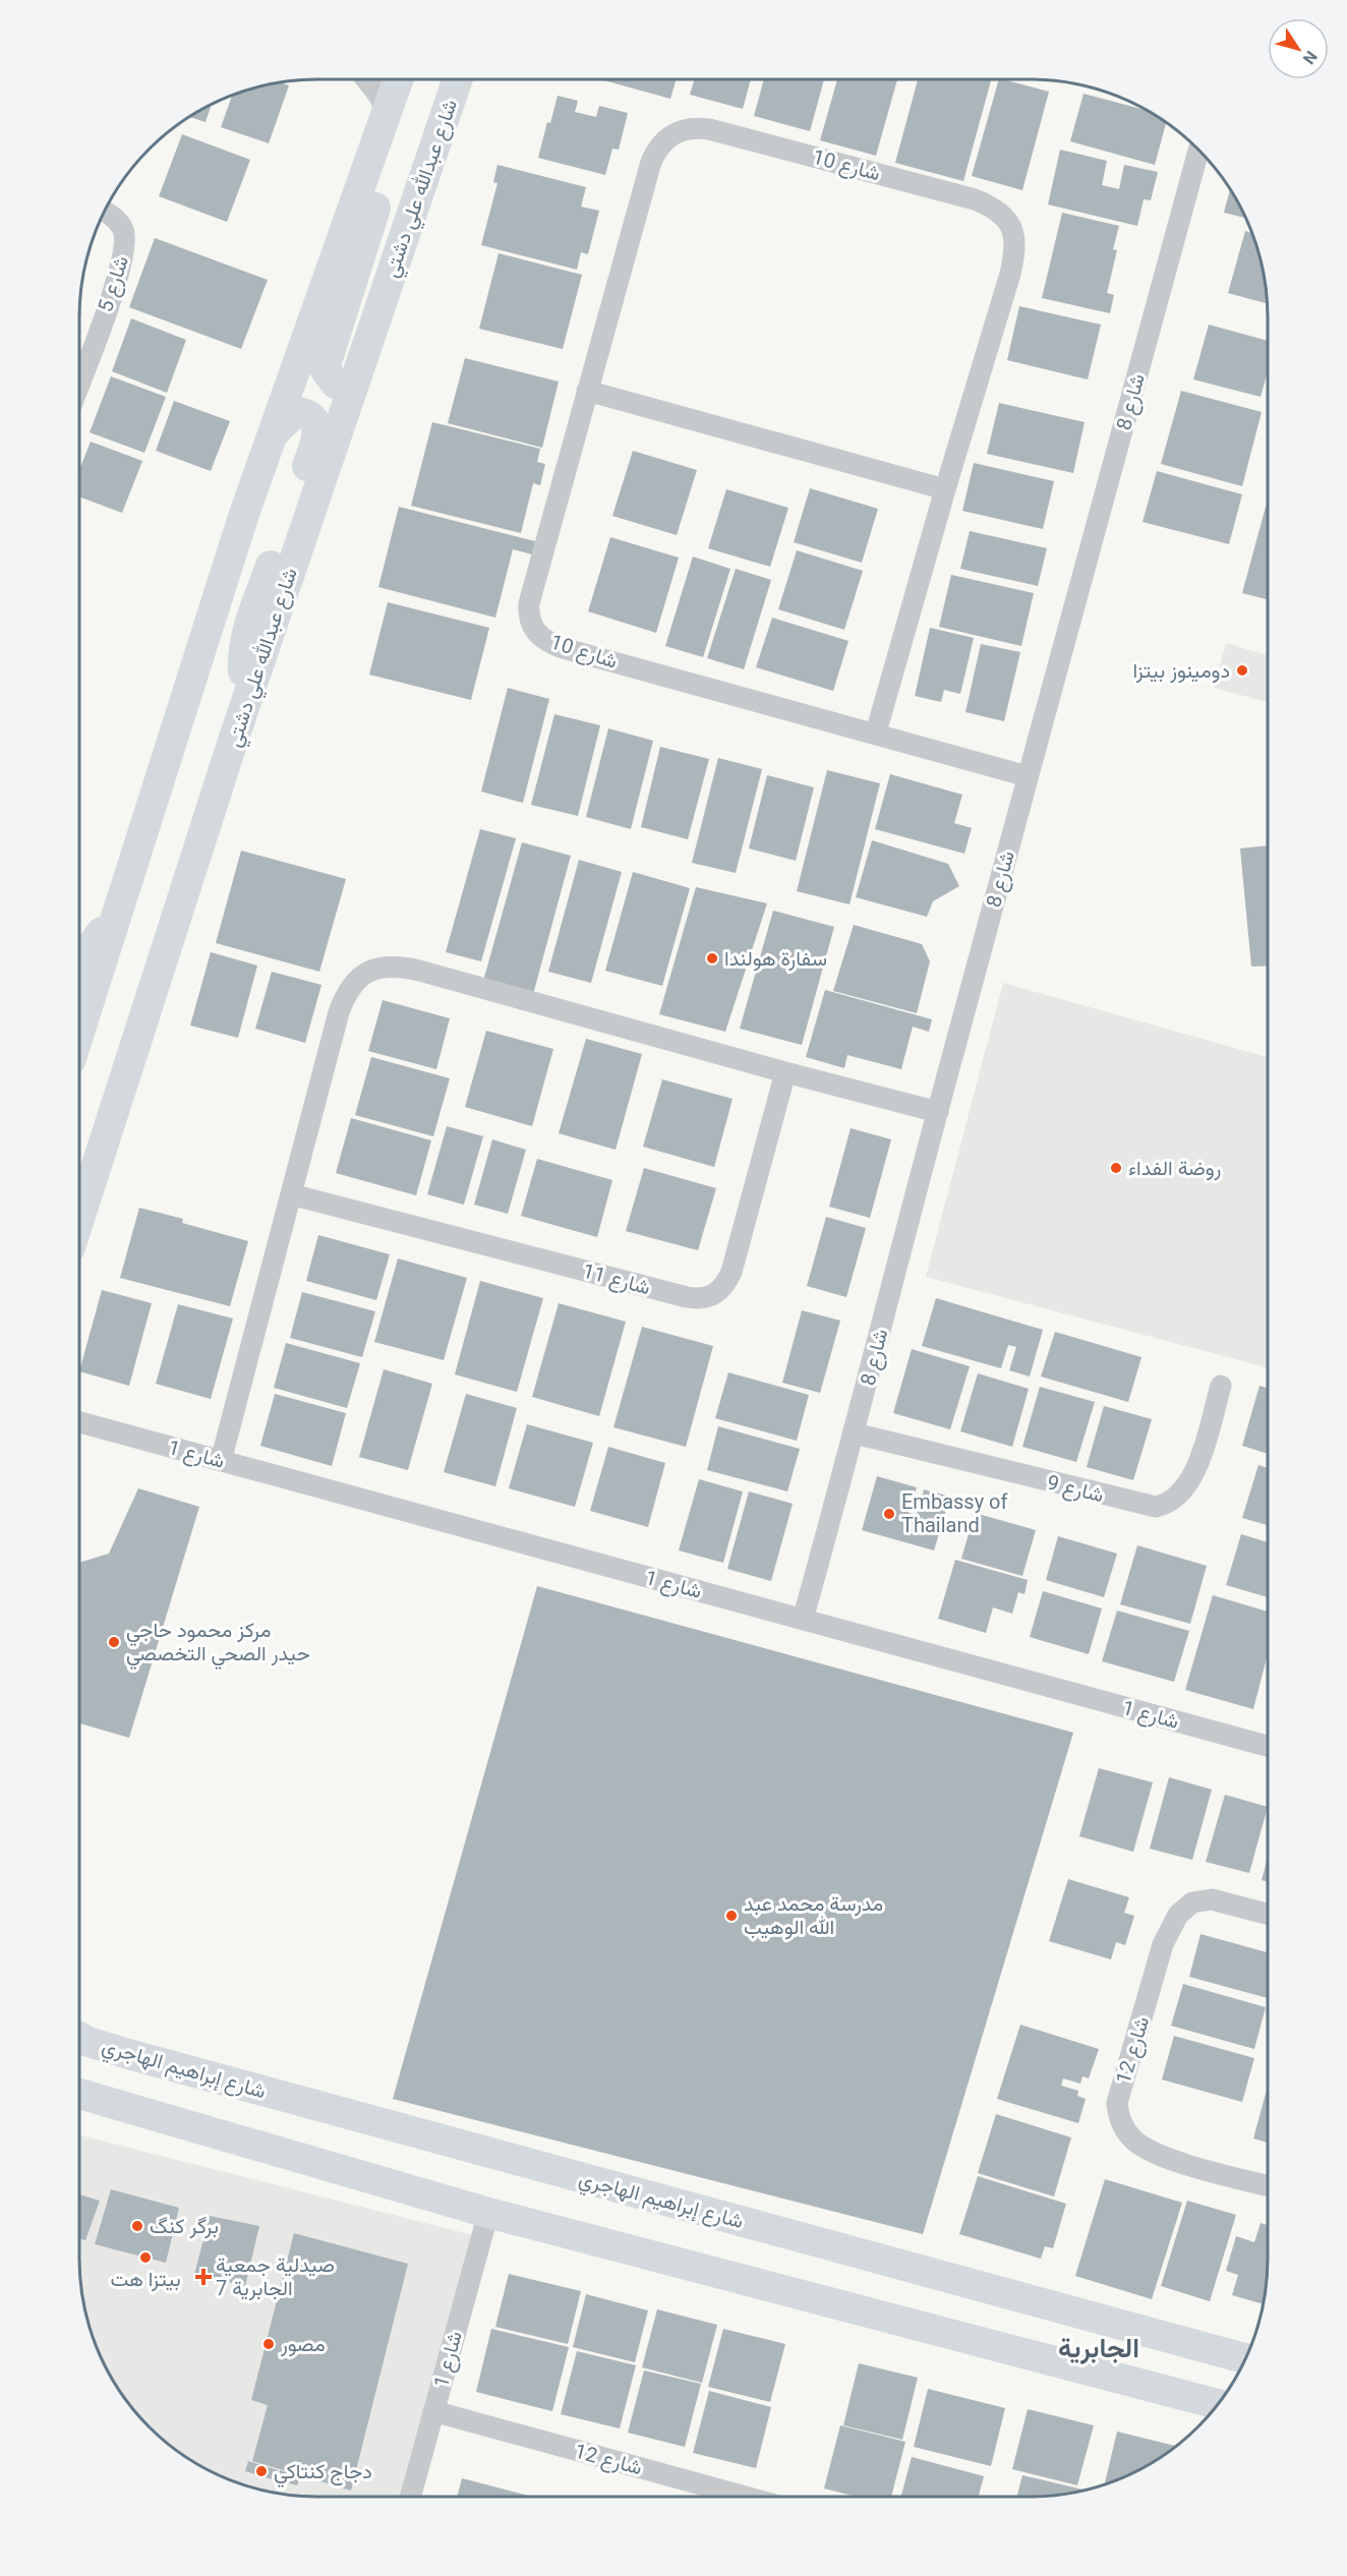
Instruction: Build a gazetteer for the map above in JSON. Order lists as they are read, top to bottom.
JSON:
{
  "streets": {
    "main road": ["شارع عبدالله علي دشتي", "شارع إبراهيم الهاجري"],
    "street": [
      "شارع 10",
      "شارع 5",
      "شارع 8",
      "شارع 11",
      "شارع 1",
      "شارع 9",
      "شارع 12"
    ]
  },
  "crossings": [
    ["شارع 10", "شارع 8"],
    ["شارع 8", "شارع 1"],
    ["شارع 8", "شارع 9"],
    ["شارع 1", "شارع 12"]
  ],
  "districts": ["الجابرية"],
  "places": {
    "other": [
      "دومينوز بيتزا",
      "سفارة هولندا",
      "روضة الفداء",
      "Embassy of Thailand",
      "مركز محمود حاجي حيدر الصحي التخصصي",
      "مدرسة محمد عبد الله الوهيب",
      "برگر كنگ",
      "بيتزا هت",
      "مصور",
      "دجاج كنتاكي"
    ],
    "health": ["صيدلية جمعية الجابرية 7"]
  },
  "north": "bottom right"
}
